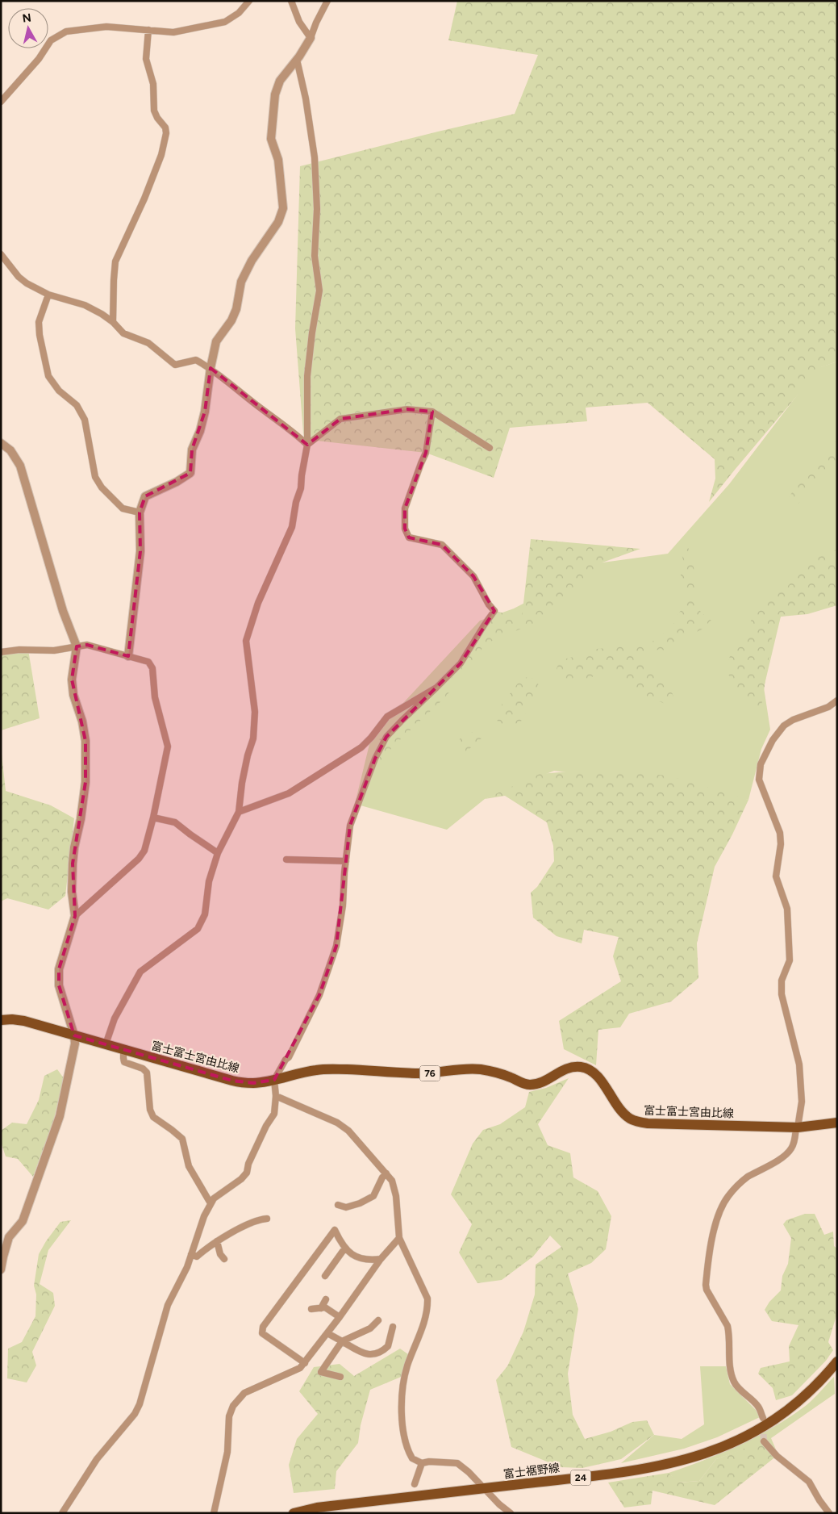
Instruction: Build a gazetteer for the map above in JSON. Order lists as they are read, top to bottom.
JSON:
{
  "streets": {
    "main road": [
      "富士富士宮由比線",
      "76",
      "富士裾野線",
      "24"
    ]
  },
  "north": "top"
}
